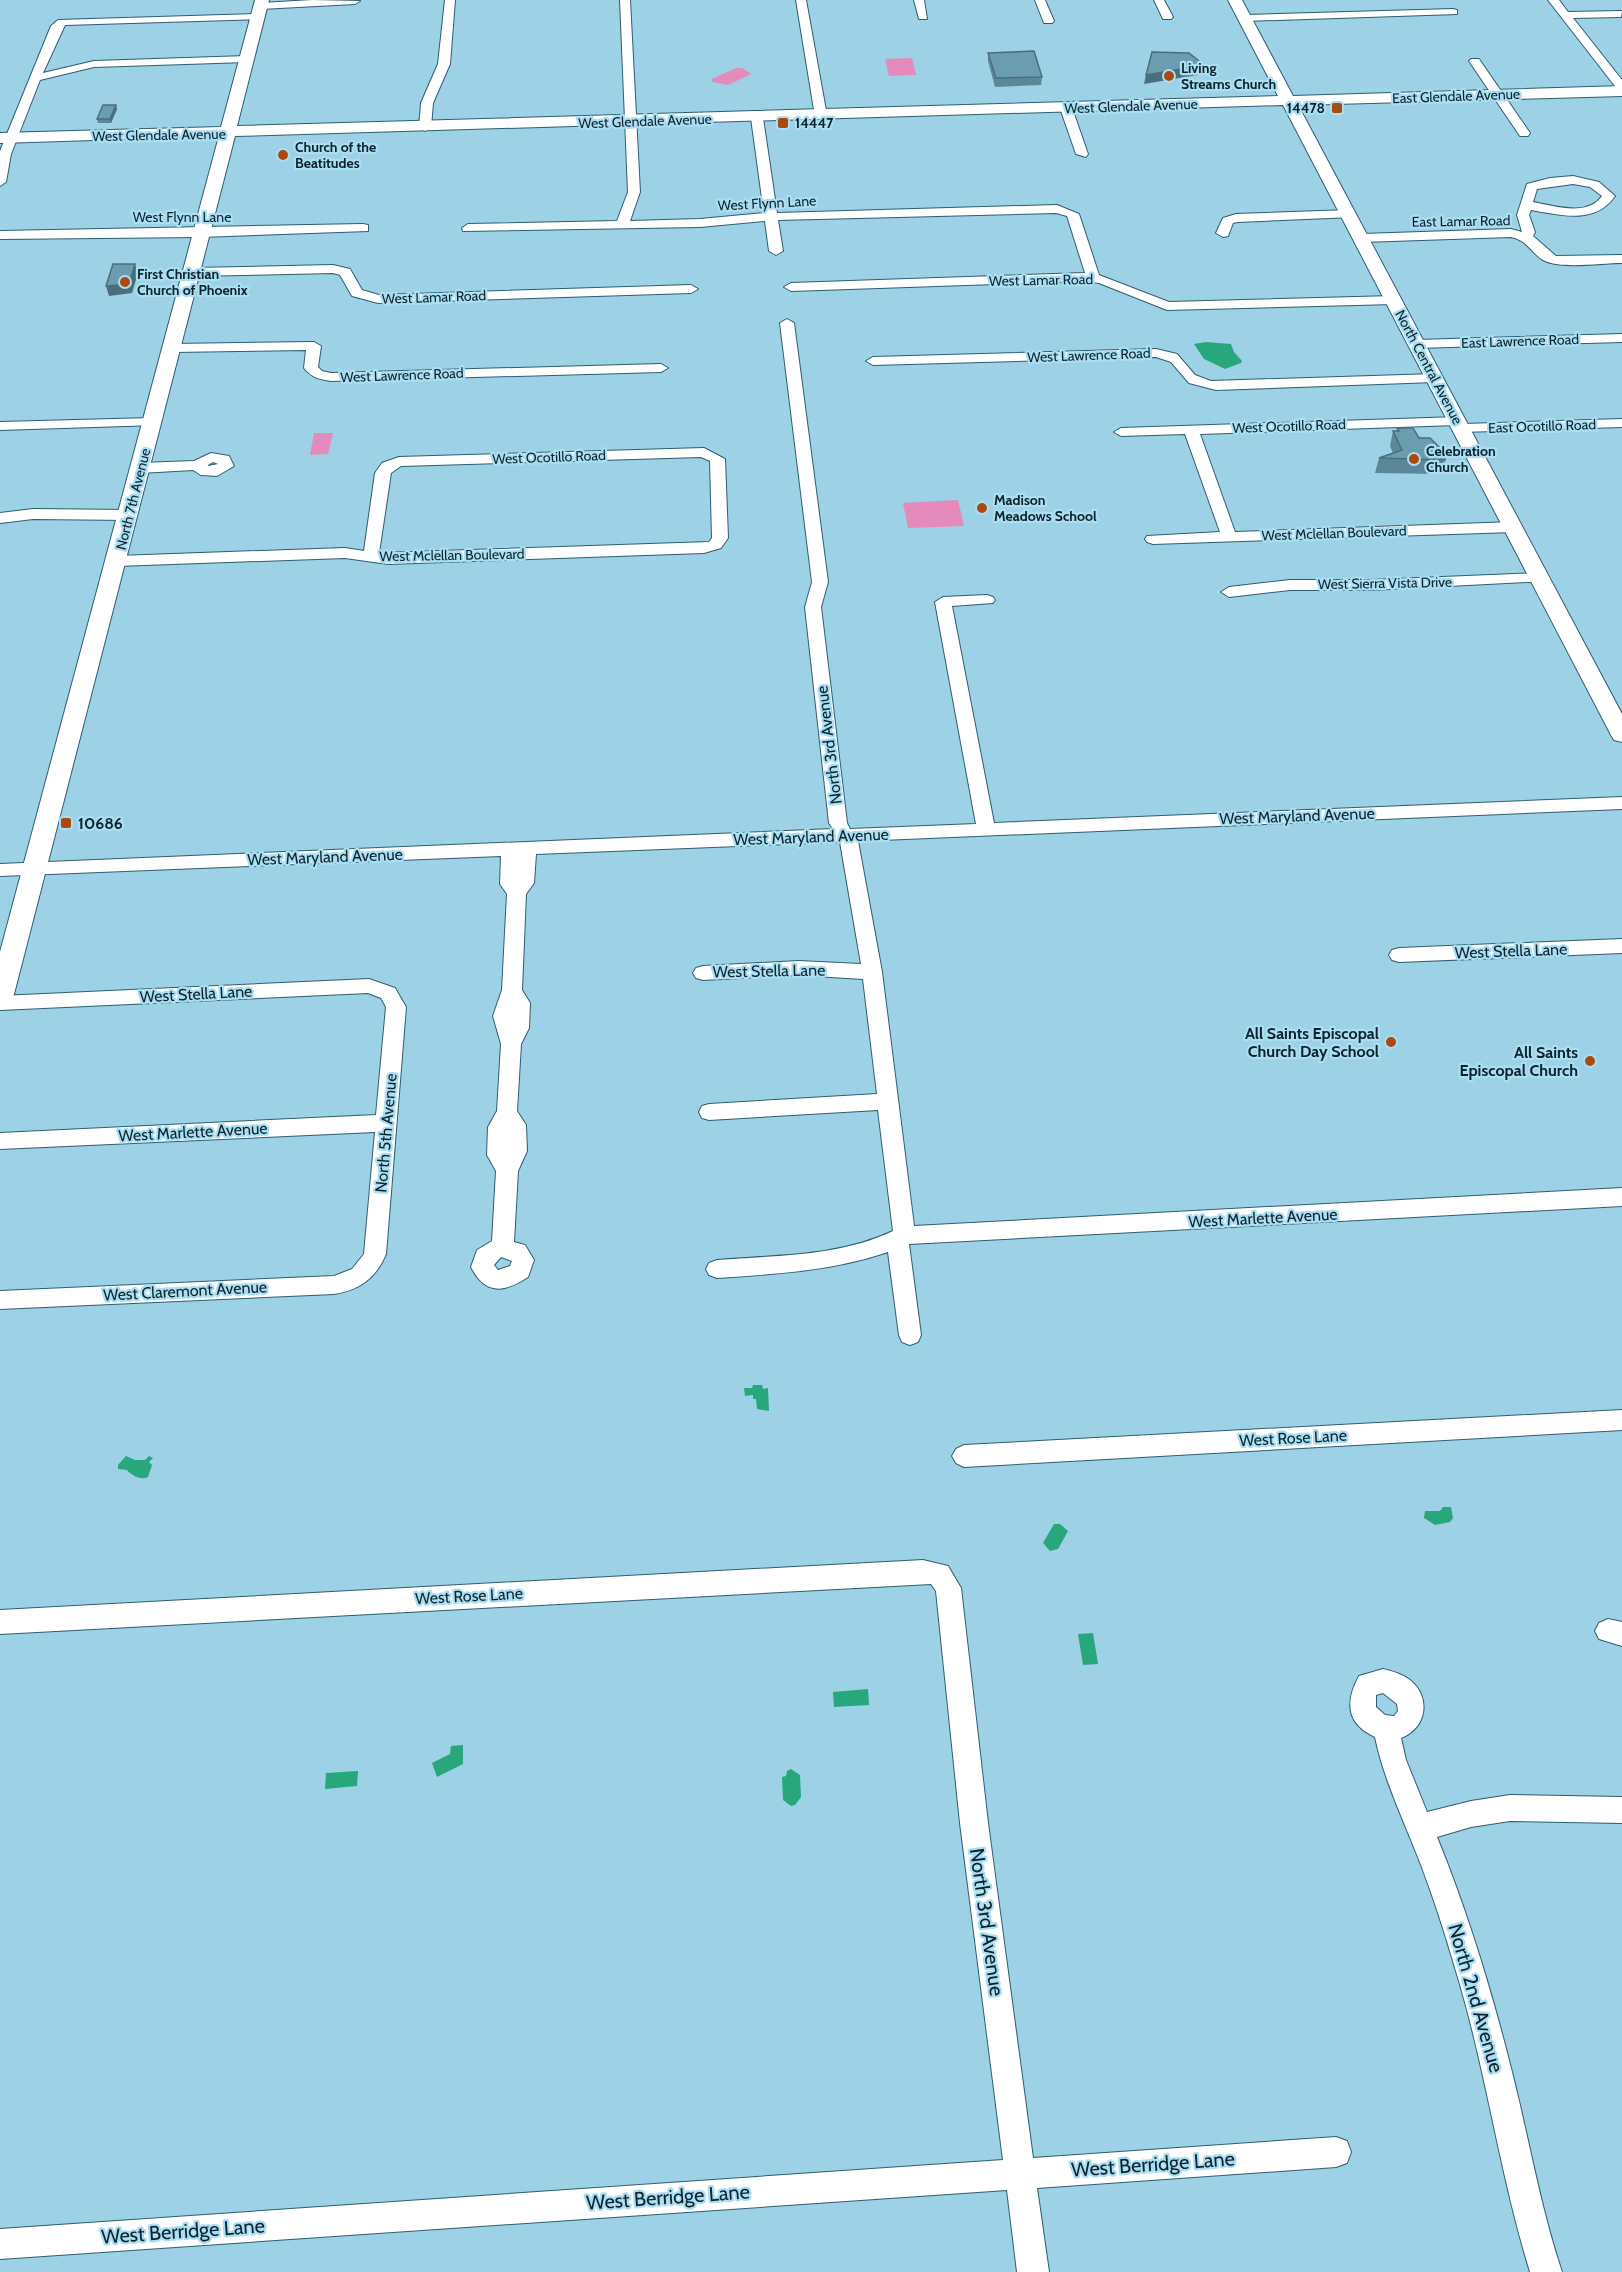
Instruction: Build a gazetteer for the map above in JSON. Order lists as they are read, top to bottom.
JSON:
{
  "streets": {
    "main road": [
      "East Glendale Avenue",
      "West Glendale Avenue",
      "North Central Avenue",
      "North 7th Avenue"
    ],
    "street": [
      "West Flynn Lane",
      "East Lamar Road",
      "West Lamar Road",
      "East Lawrence Road",
      "West Lawrence Road",
      "West Ocotillo Road",
      "East Ocotillo Road",
      "West Mclellan Boulevard",
      "West Sierra Vista Drive",
      "North 3rd Avenue",
      "West Maryland Avenue",
      "West Stella Lane",
      "West Marlette Avenue",
      "North 5th Avenue",
      "West Claremont Avenue",
      "West Rose Lane",
      "North 2nd Avenue",
      "West Berridge Lane"
    ]
  },
  "crossings": [
    ["East Glendale Avenue", "West Glendale Avenue"],
    ["East Glendale Avenue", "North Central Avenue"],
    ["West Glendale Avenue", "North Central Avenue"],
    ["West Glendale Avenue", "North 7th Avenue"],
    ["West Flynn Lane", "West Lamar Road"],
    ["West Flynn Lane", "North 7th Avenue"],
    ["East Lamar Road", "North Central Avenue"],
    ["West Lamar Road", "North Central Avenue"],
    ["West Lamar Road", "North 7th Avenue"],
    ["East Lawrence Road", "North Central Avenue"],
    ["West Lawrence Road", "North Central Avenue"],
    ["West Lawrence Road", "North 7th Avenue"],
    ["North Central Avenue", "West Ocotillo Road"],
    ["North Central Avenue", "East Ocotillo Road"],
    ["North Central Avenue", "West Mclellan Boulevard"],
    ["North Central Avenue", "West Sierra Vista Drive"],
    ["West Ocotillo Road", "East Ocotillo Road"],
    ["West Ocotillo Road", "West Mclellan Boulevard"],
    ["North 7th Avenue", "West Mclellan Boulevard"],
    ["North 7th Avenue", "West Maryland Avenue"],
    ["North 3rd Avenue", "West Maryland Avenue"],
    ["North 3rd Avenue", "West Stella Lane"],
    ["North 3rd Avenue", "West Marlette Avenue"],
    ["North 3rd Avenue", "West Rose Lane"],
    ["North 3rd Avenue", "West Berridge Lane"],
    ["West Stella Lane", "North 5th Avenue"],
    ["West Marlette Avenue", "North 5th Avenue"],
    ["North 5th Avenue", "West Claremont Avenue"]
  ],
  "places": {
    "other": [
      "Living Streams Church",
      "Church of the Beatitudes",
      "First Christian Church of Phoenix",
      "Celebration Church",
      "Madison Meadows School",
      "All Saints Episcopal Church Day School",
      "All Saints Episcopal Church"
    ],
    "transit": ["14478", "14447", "10686"]
  }
}
